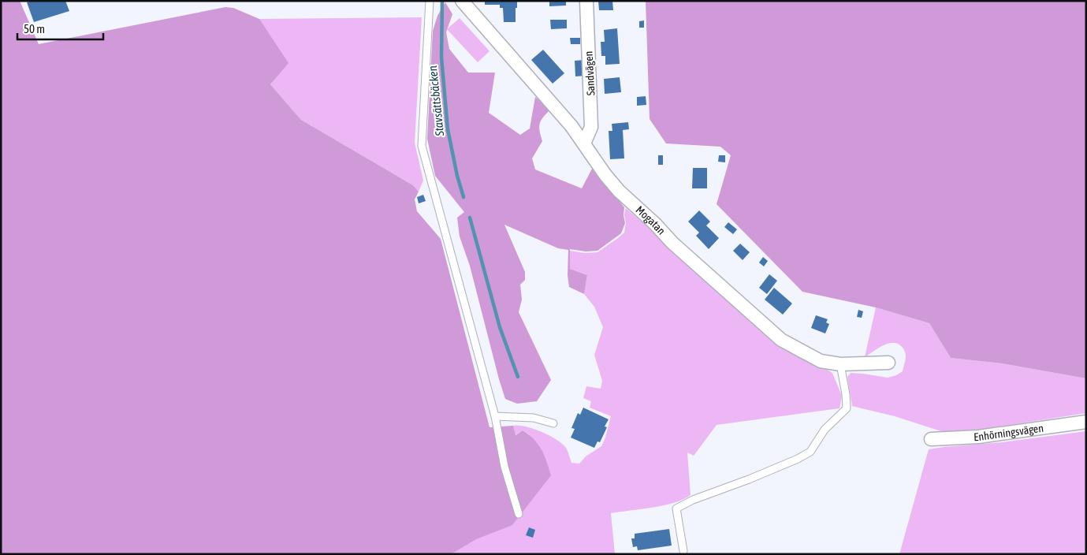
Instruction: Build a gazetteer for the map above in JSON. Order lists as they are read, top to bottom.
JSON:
{
  "streets": {
    "street": ["Sandvägen", "Mogatan", "Enhörningsvägen"]
  },
  "crossings": [
    ["Sandvägen", "Mogatan"]
  ],
  "water": ["Stavsättsbäcken"],
  "scale_bar": "50 m"
}
